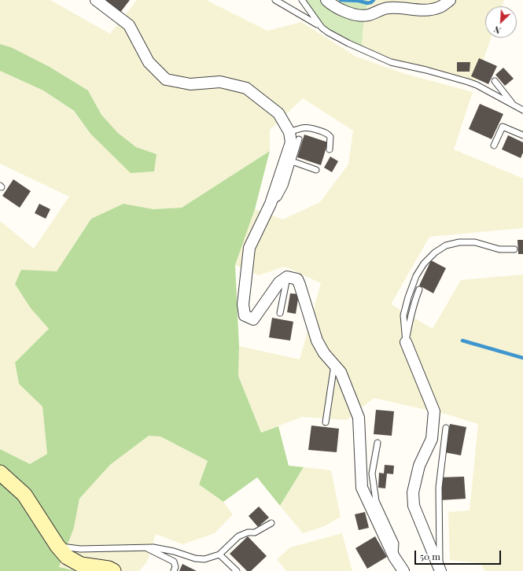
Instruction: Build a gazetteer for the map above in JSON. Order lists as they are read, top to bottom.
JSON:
{
  "scale_bar": "50 m",
  "north": "bottom left"
}
